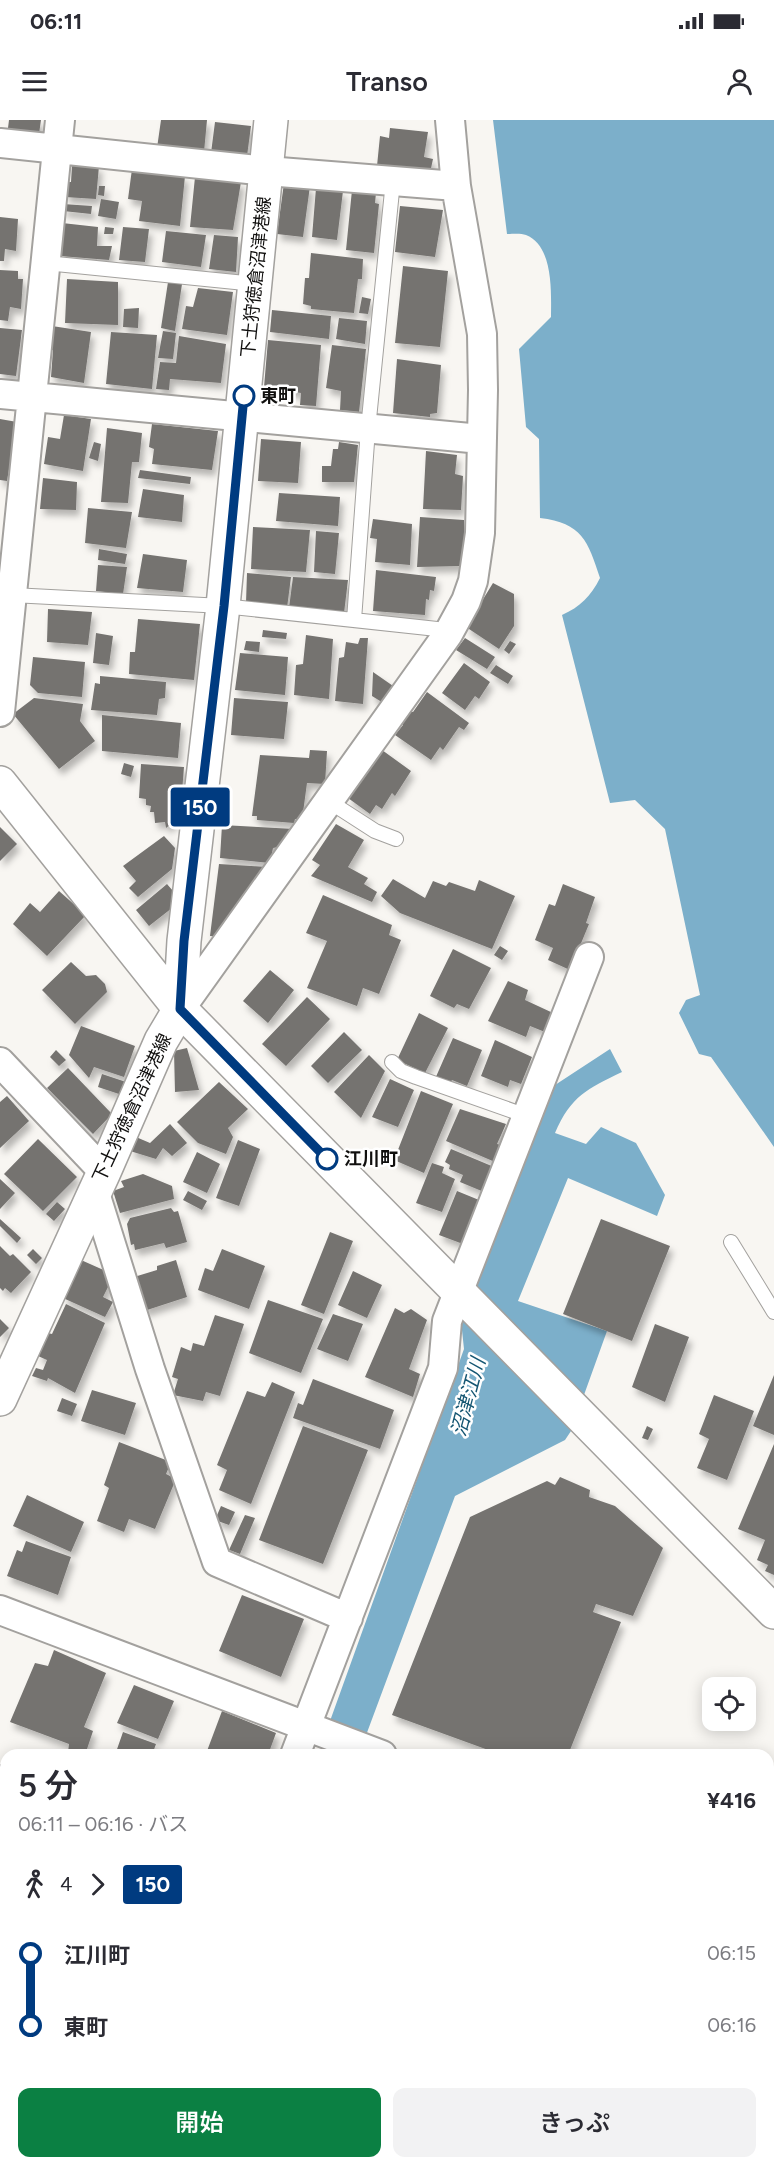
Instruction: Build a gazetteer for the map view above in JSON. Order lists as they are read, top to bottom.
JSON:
{
  "streets": {
    "main road": ["下土狩徳倉沼津港線"]
  },
  "water": ["沼津江川"],
  "places": ["東町", "江川町"],
  "lines": ["bus line 150"],
  "page": {
    "status": "06:11",
    "header": "Transo",
    "on_map": "150",
    "heading": ["5 分", "06:11 – 06:16 · バス", "¥416"],
    "legs": ["4", "150"],
    "list": [
      {
        "name": "江川町",
        "value": "06:15"
      },
      {
        "name": "東町",
        "value": "06:16"
      }
    ],
    "buttons": ["開始", "きっぷ"]
  }
}
